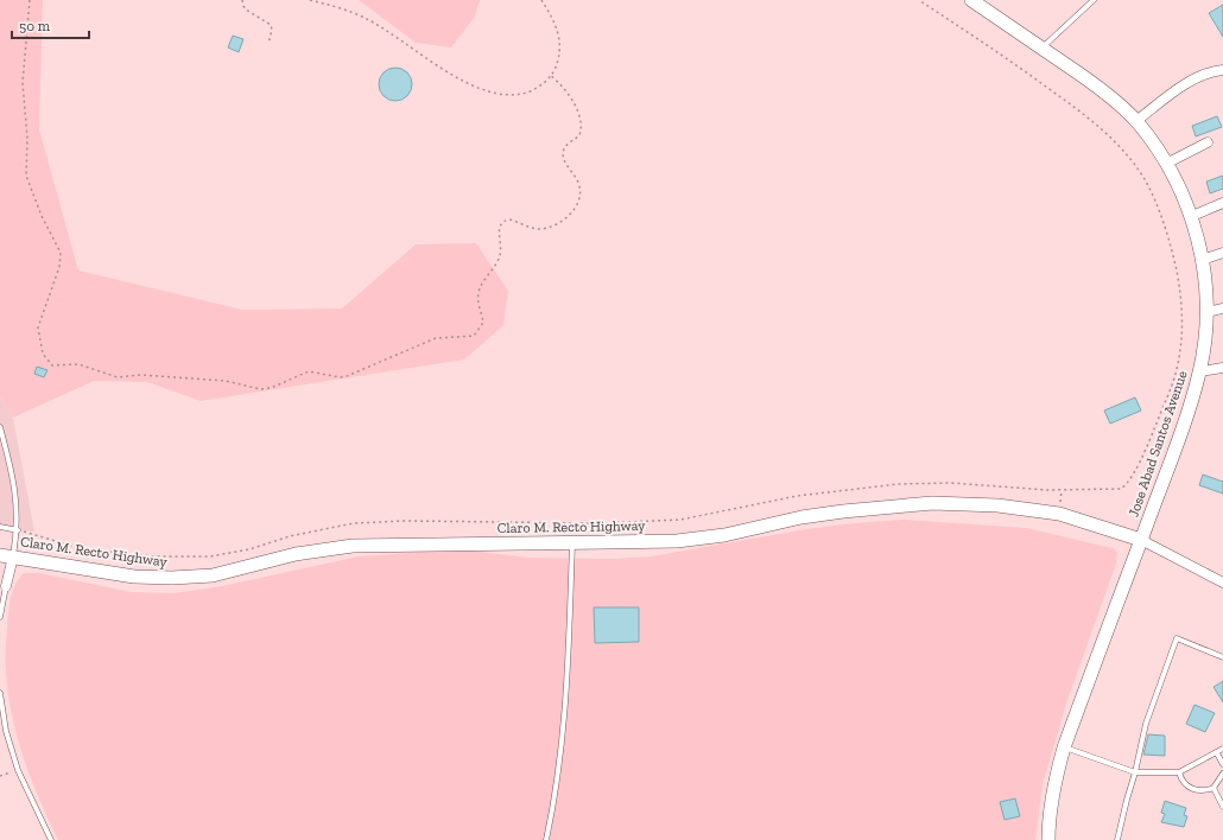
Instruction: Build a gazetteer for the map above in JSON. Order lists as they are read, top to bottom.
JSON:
{
  "streets": {
    "main road": ["Jose Abad Santos Avenue", "Claro M. Recto Highway"]
  },
  "crossings": [
    ["Jose Abad Santos Avenue", "Claro M. Recto Highway"]
  ],
  "scale_bar": "50 m"
}
